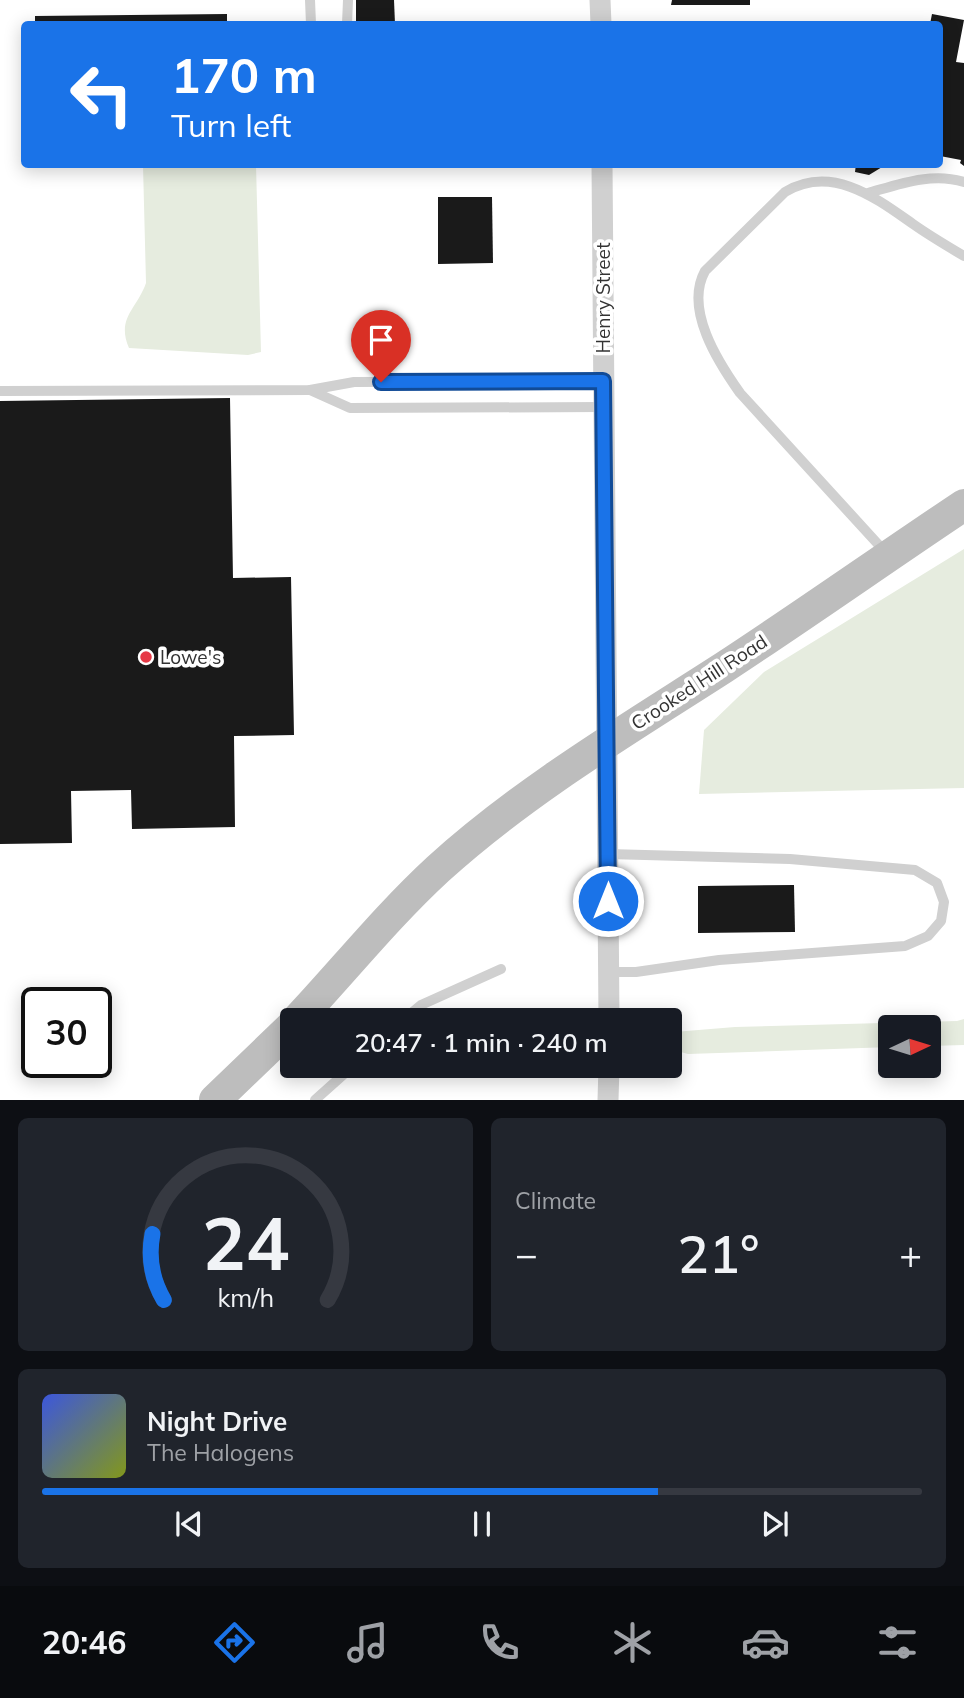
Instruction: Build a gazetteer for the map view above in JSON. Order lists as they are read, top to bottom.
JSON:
{
  "streets": {
    "main road": ["Crooked Hill Road"],
    "street": ["Henry Street"]
  },
  "crossings": [
    ["Henry Street", "Crooked Hill Road"]
  ],
  "places": ["Lowe's"],
  "north": "right",
  "page": {
    "turn": ["170 m", "Turn left"],
    "limit": "30",
    "trip": "20:47 · 1 min · 240 m",
    "tile": "Climate",
    "heat": ["−", "21°", "+"],
    "song": ["Night Drive", "The Halogens"],
    "tabs": "20:46",
    "gauge": ["24", "km/h"]
  }
}
